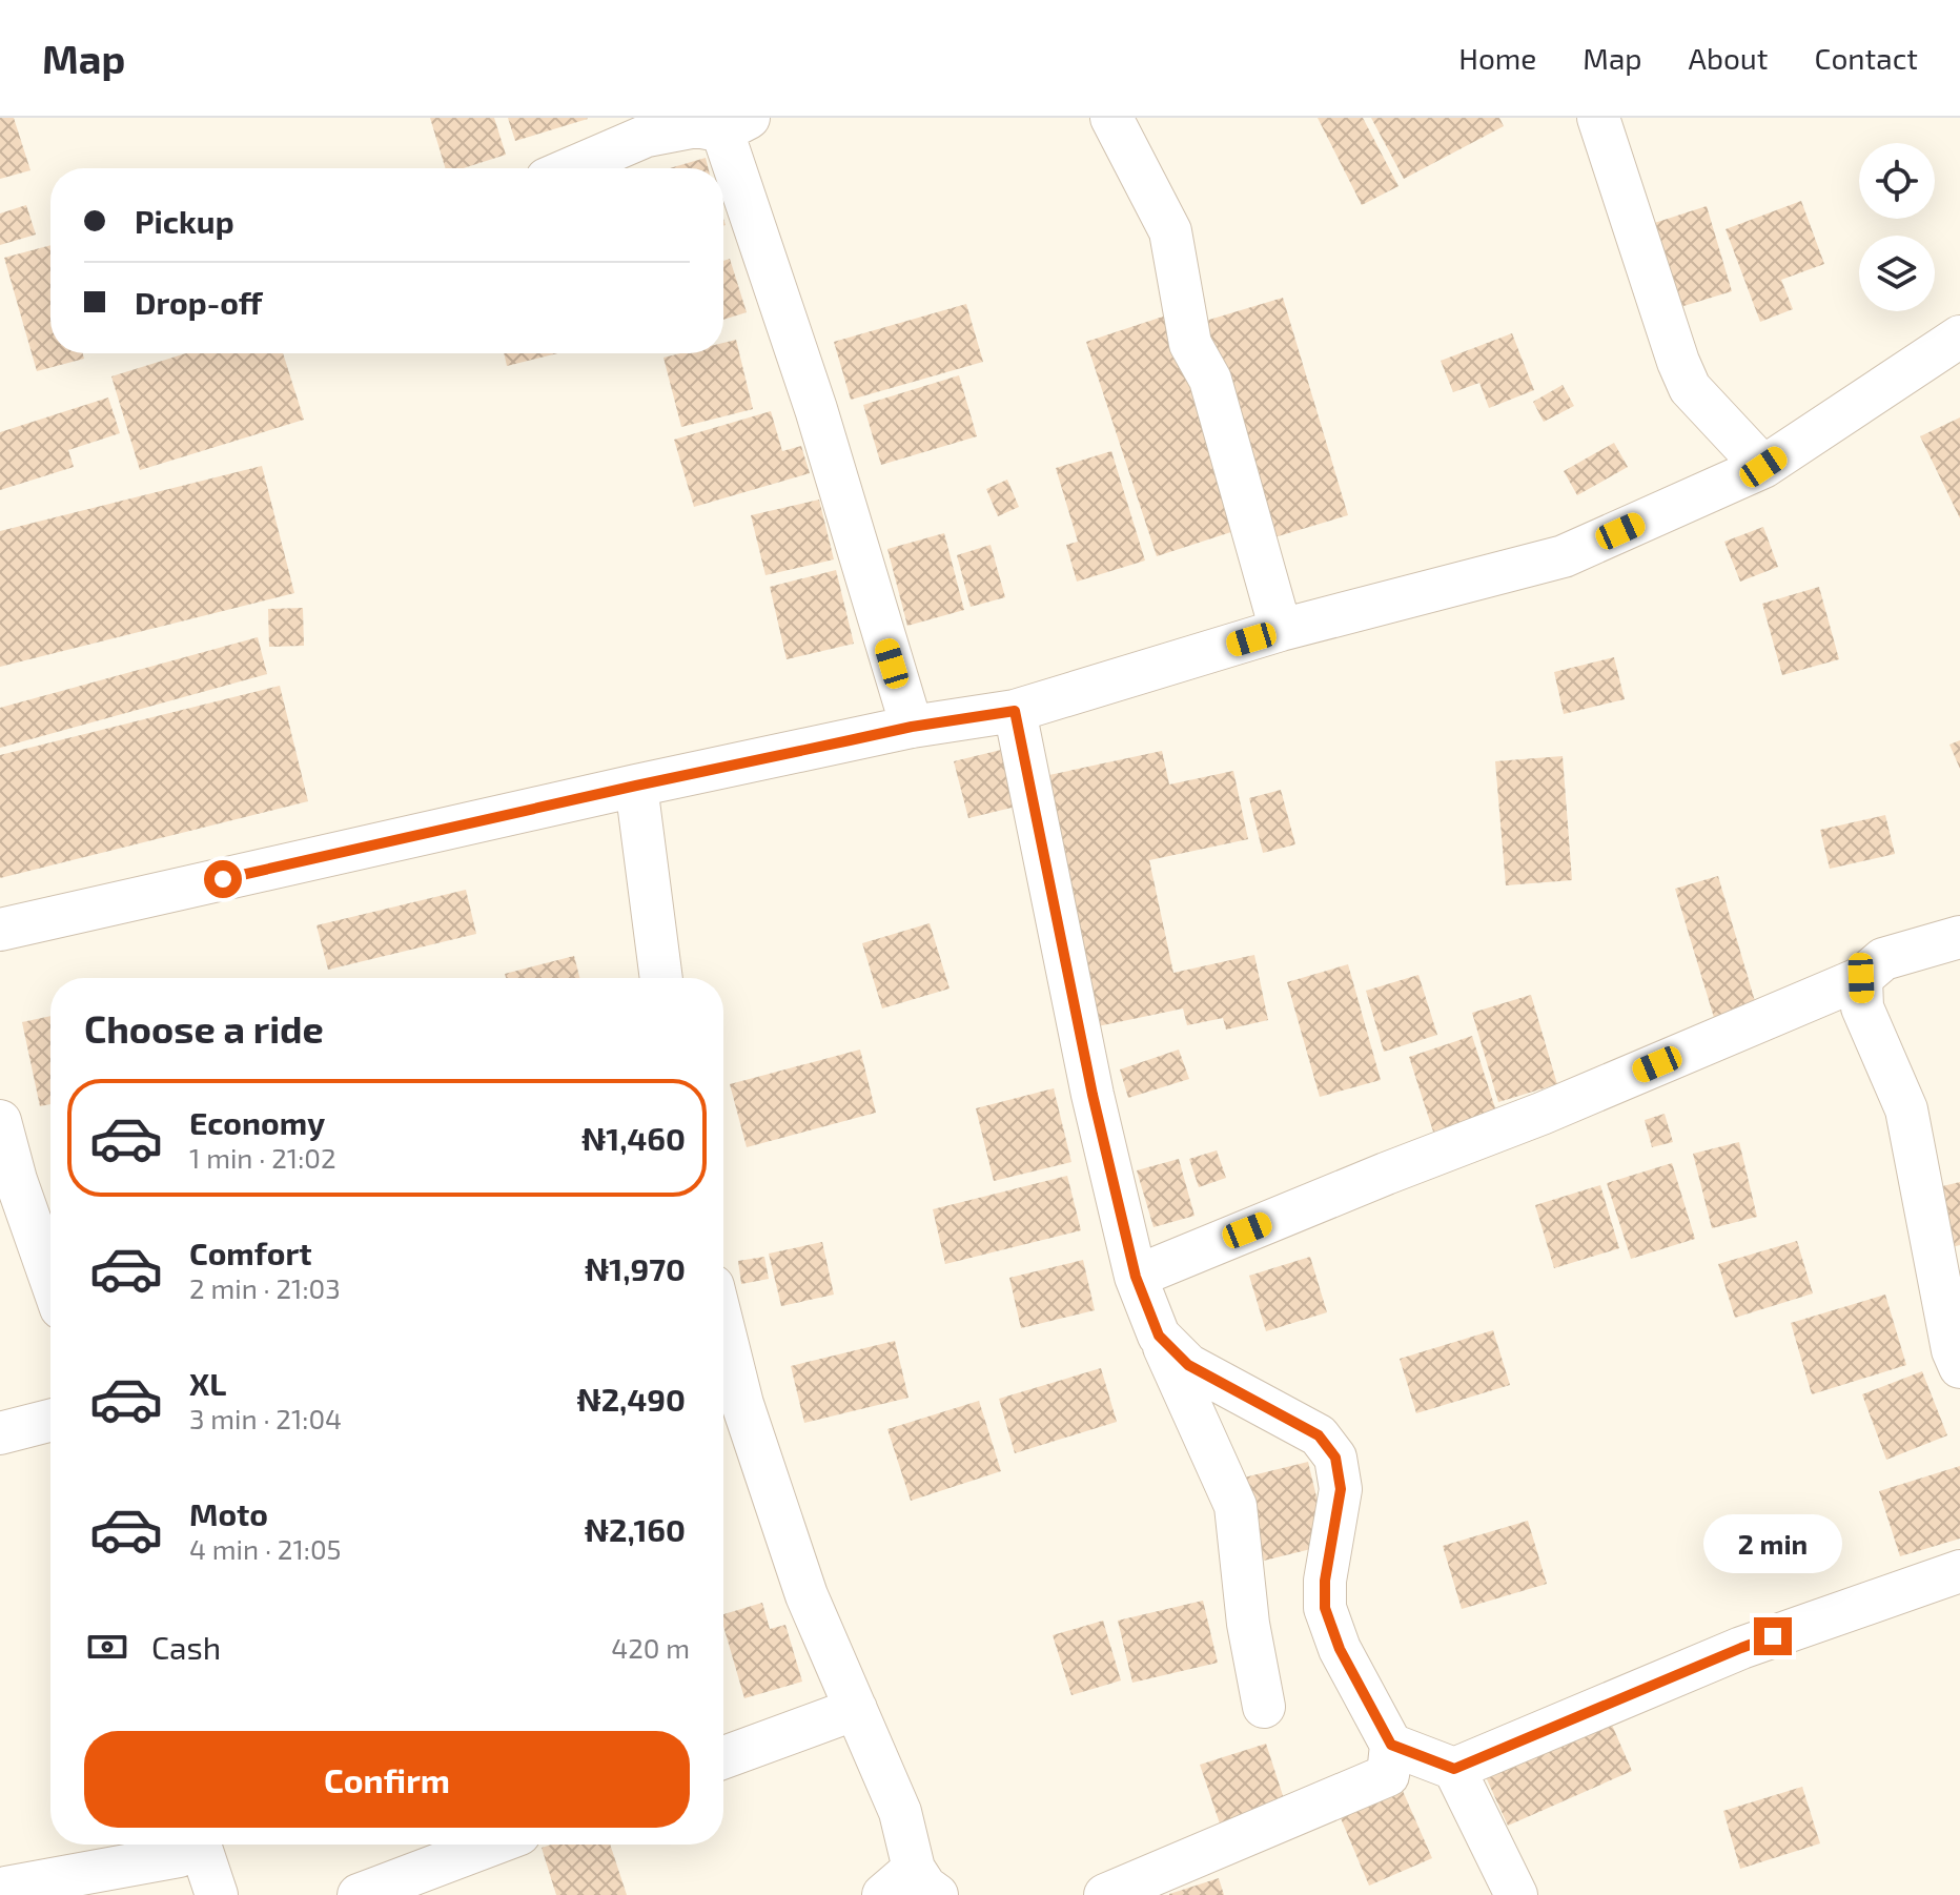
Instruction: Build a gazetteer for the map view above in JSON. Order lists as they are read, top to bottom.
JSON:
{
  "page": {
    "header": "Map",
    "nav": [
      "Home",
      "Map",
      "About",
      "Contact"
    ],
    "banner": ["Pickup", "Drop-off"],
    "heading": "Choose a ride",
    "list": [
      {
        "name": "Economy",
        "note": "1 min · 21:02",
        "value": "₦1,460"
      },
      {
        "name": "Comfort",
        "note": "2 min · 21:03",
        "value": "₦1,970"
      },
      {
        "name": "XL",
        "note": "3 min · 21:04",
        "value": "₦2,490"
      },
      {
        "name": "Moto",
        "note": "4 min · 21:05",
        "value": "₦2,160"
      }
    ],
    "bubble": "2 min",
    "pay": ["Cash", "420 m"],
    "buttons": "Confirm"
  }
}
